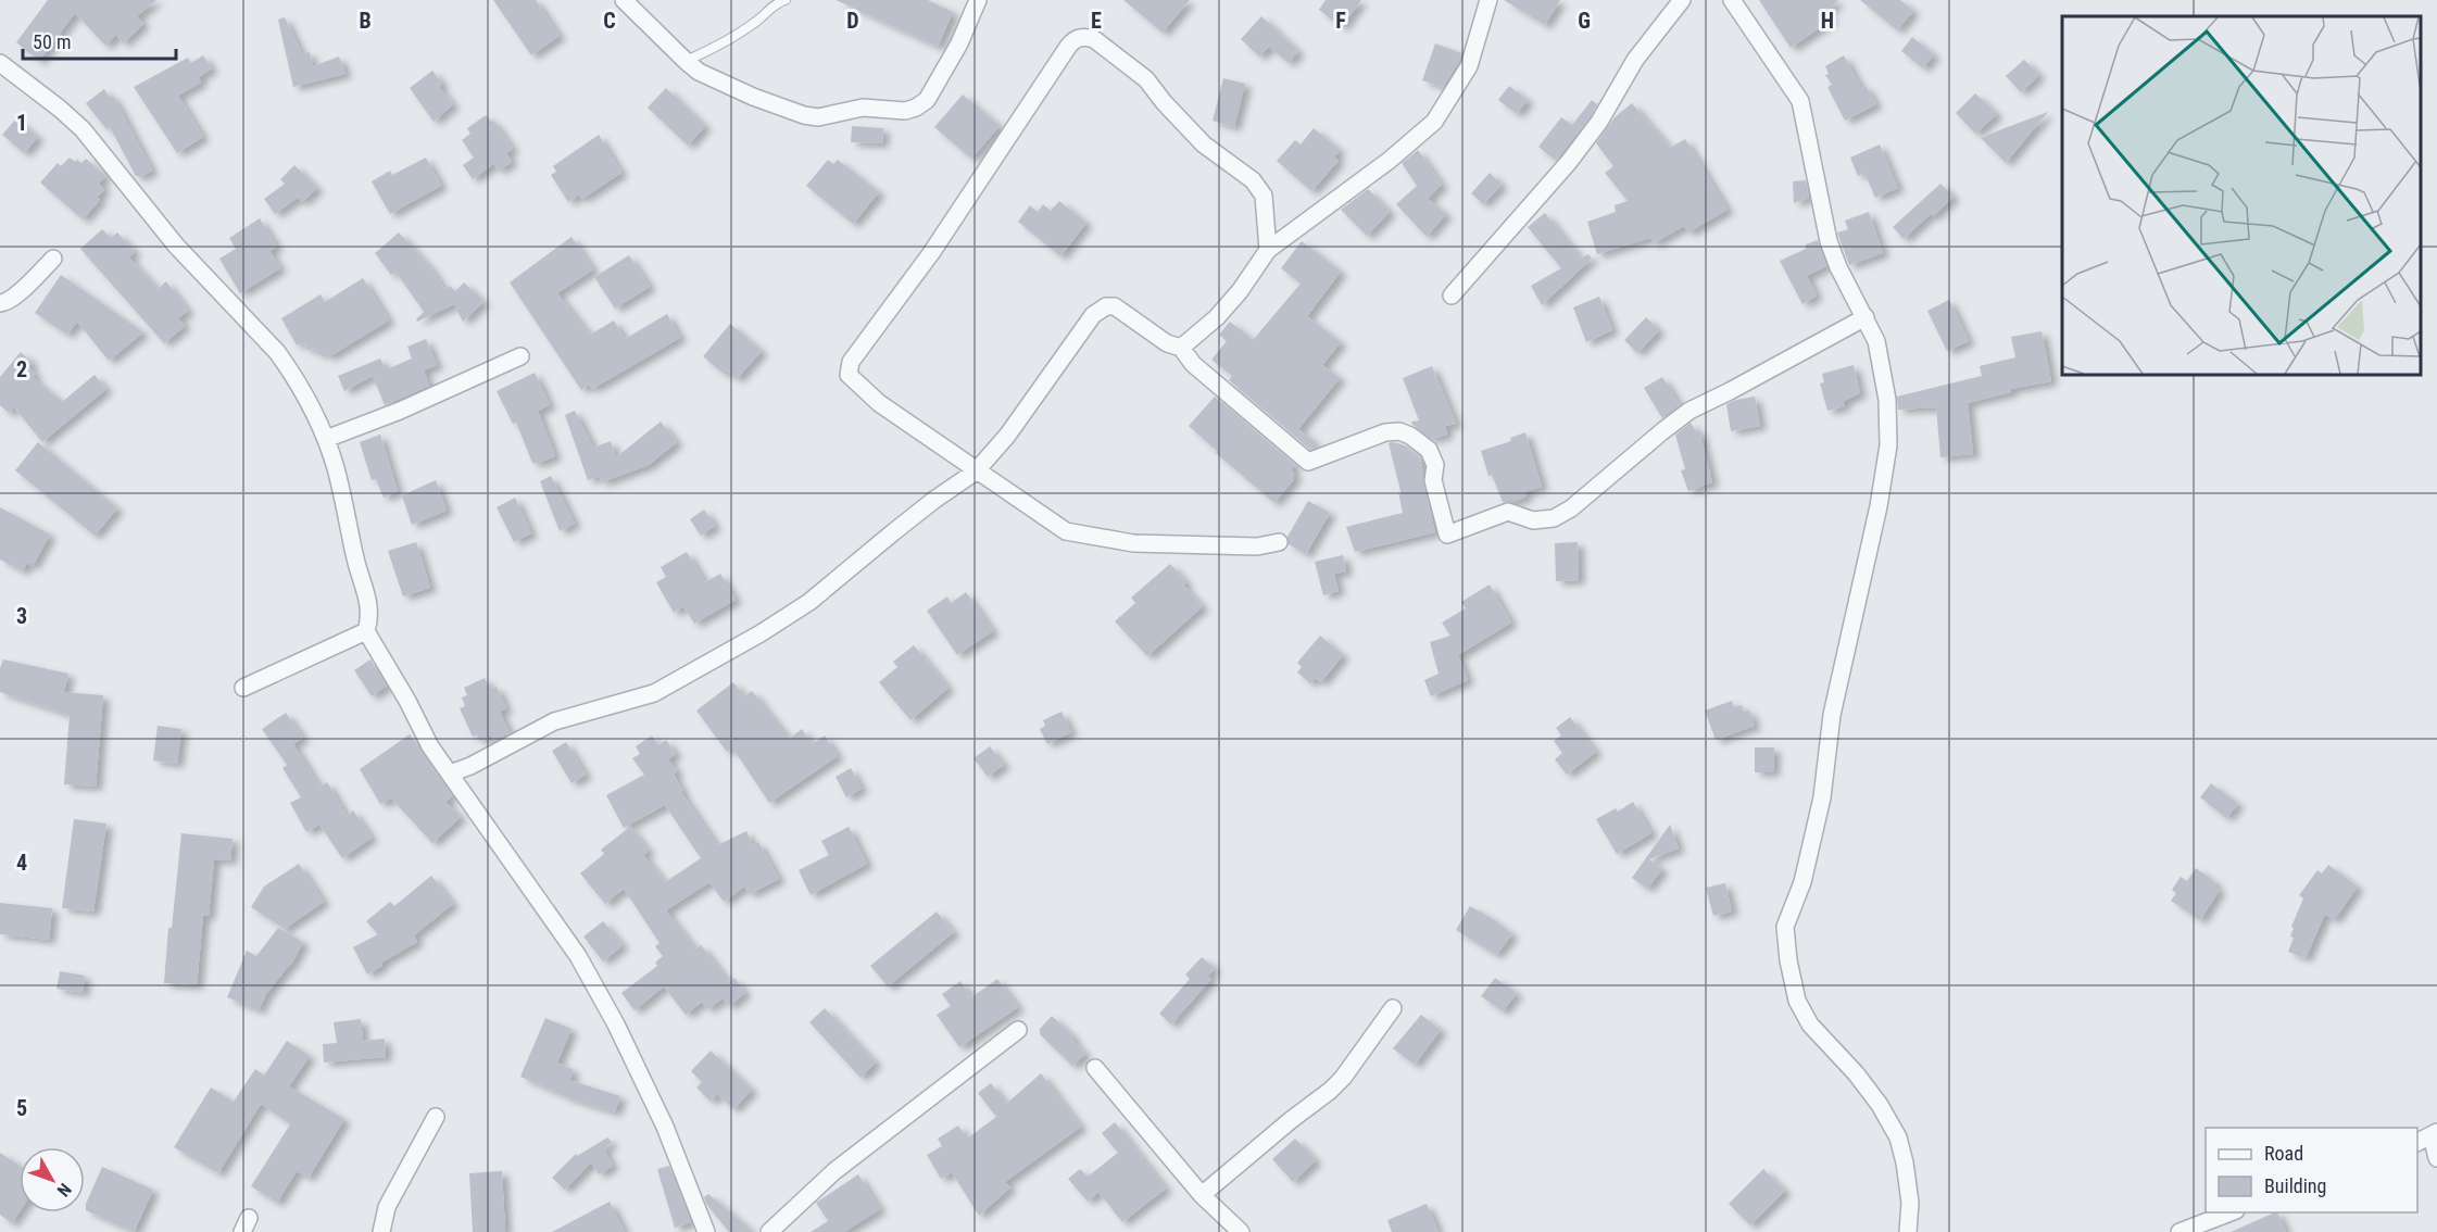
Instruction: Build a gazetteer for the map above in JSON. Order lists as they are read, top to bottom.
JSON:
{
  "legend": ["Road", "Building"],
  "scale_bar": "50 m",
  "north": "bottom right",
  "grid": {
    "columns": [
      "B",
      "C",
      "D",
      "E",
      "F",
      "G",
      "H"
    ],
    "rows": [
      "1",
      "2",
      "3",
      "4",
      "5"
    ]
  }
}
